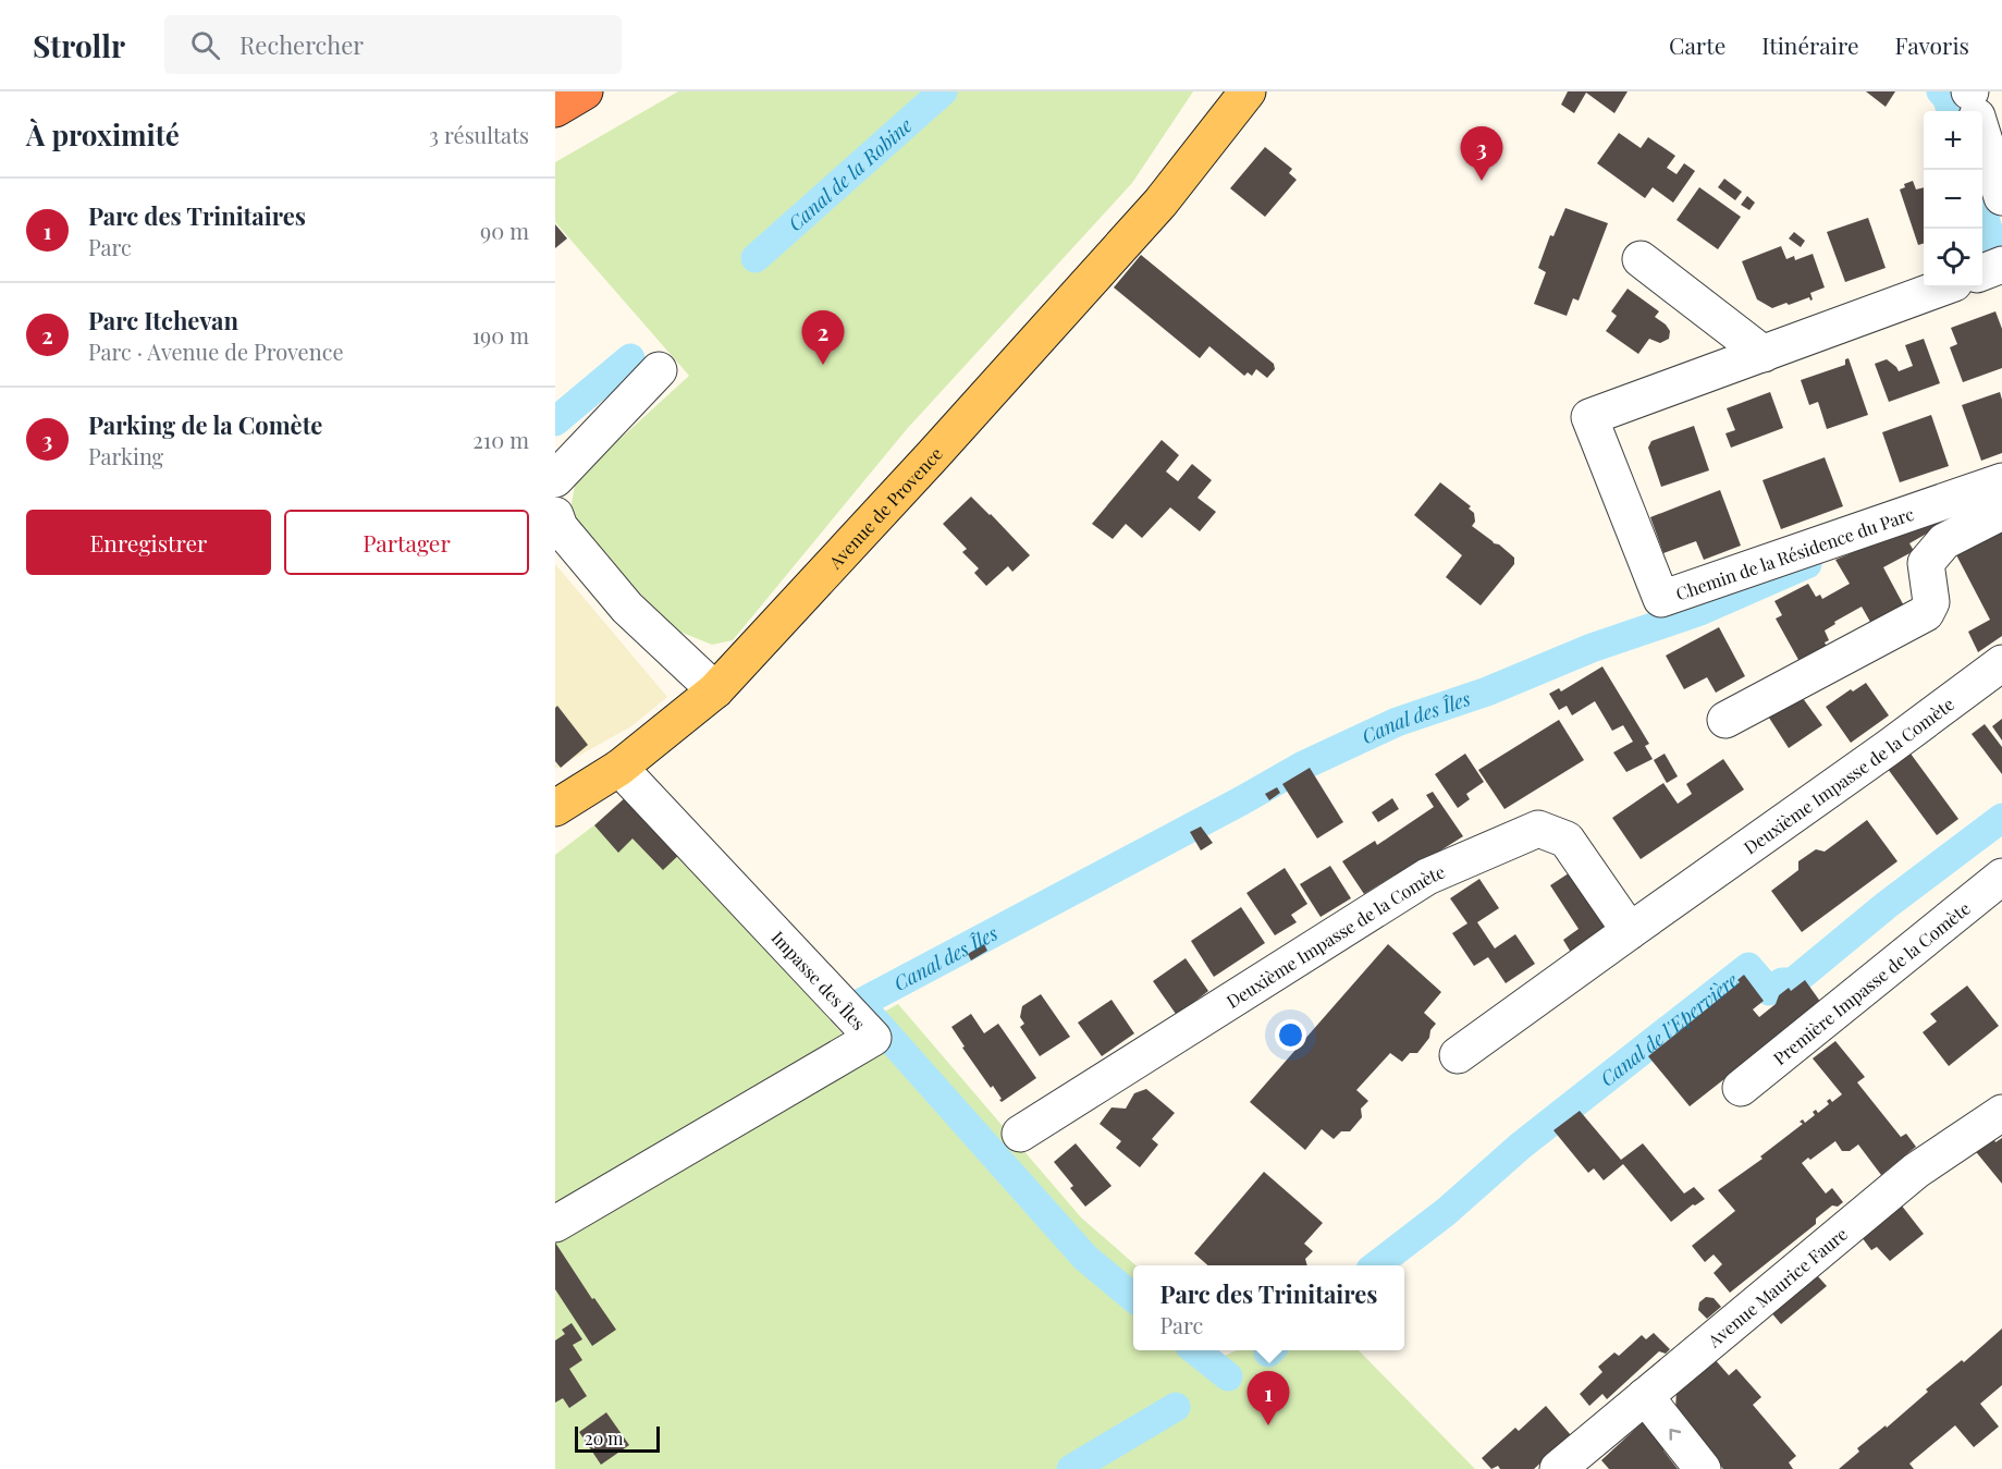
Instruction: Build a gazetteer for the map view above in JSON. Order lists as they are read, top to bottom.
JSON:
{
  "streets": {
    "main road": ["Avenue de Provence"],
    "street": [
      "Chemin de la Résidence du Parc",
      "Deuxième Impasse de la Comète",
      "Impasse des Îles",
      "Première Impasse de la Comète",
      "Avenue Maurice Faure"
    ]
  },
  "crossings": [
    ["Avenue de Provence", "Impasse des Îles"]
  ],
  "water": ["Canal de la Robine", "Canal des Îles", "Canal de l'Epervière"],
  "scale_bar": "20 m",
  "page": {
    "header": "Strollr",
    "search": "Rechercher",
    "nav": ["Carte", "Itinéraire", "Favoris"],
    "heading": ["À proximité", "3 résultats"],
    "map_buttons": ["+", "−"],
    "pins": ["3", "2", "1"],
    "list": [
      {
        "mark": "1",
        "name": "Parc des Trinitaires",
        "note": "Parc",
        "value": "90 m"
      },
      {
        "mark": "2",
        "name": "Parc Itchevan",
        "note": "Parc · Avenue de Provence",
        "value": "190 m"
      },
      {
        "mark": "3",
        "name": "Parking de la Comète",
        "note": "Parking",
        "value": "210 m"
      }
    ],
    "buttons": ["Enregistrer", "Partager"],
    "popup": ["Parc des Trinitaires", "Parc"],
    "scale": "20 m"
  }
}
